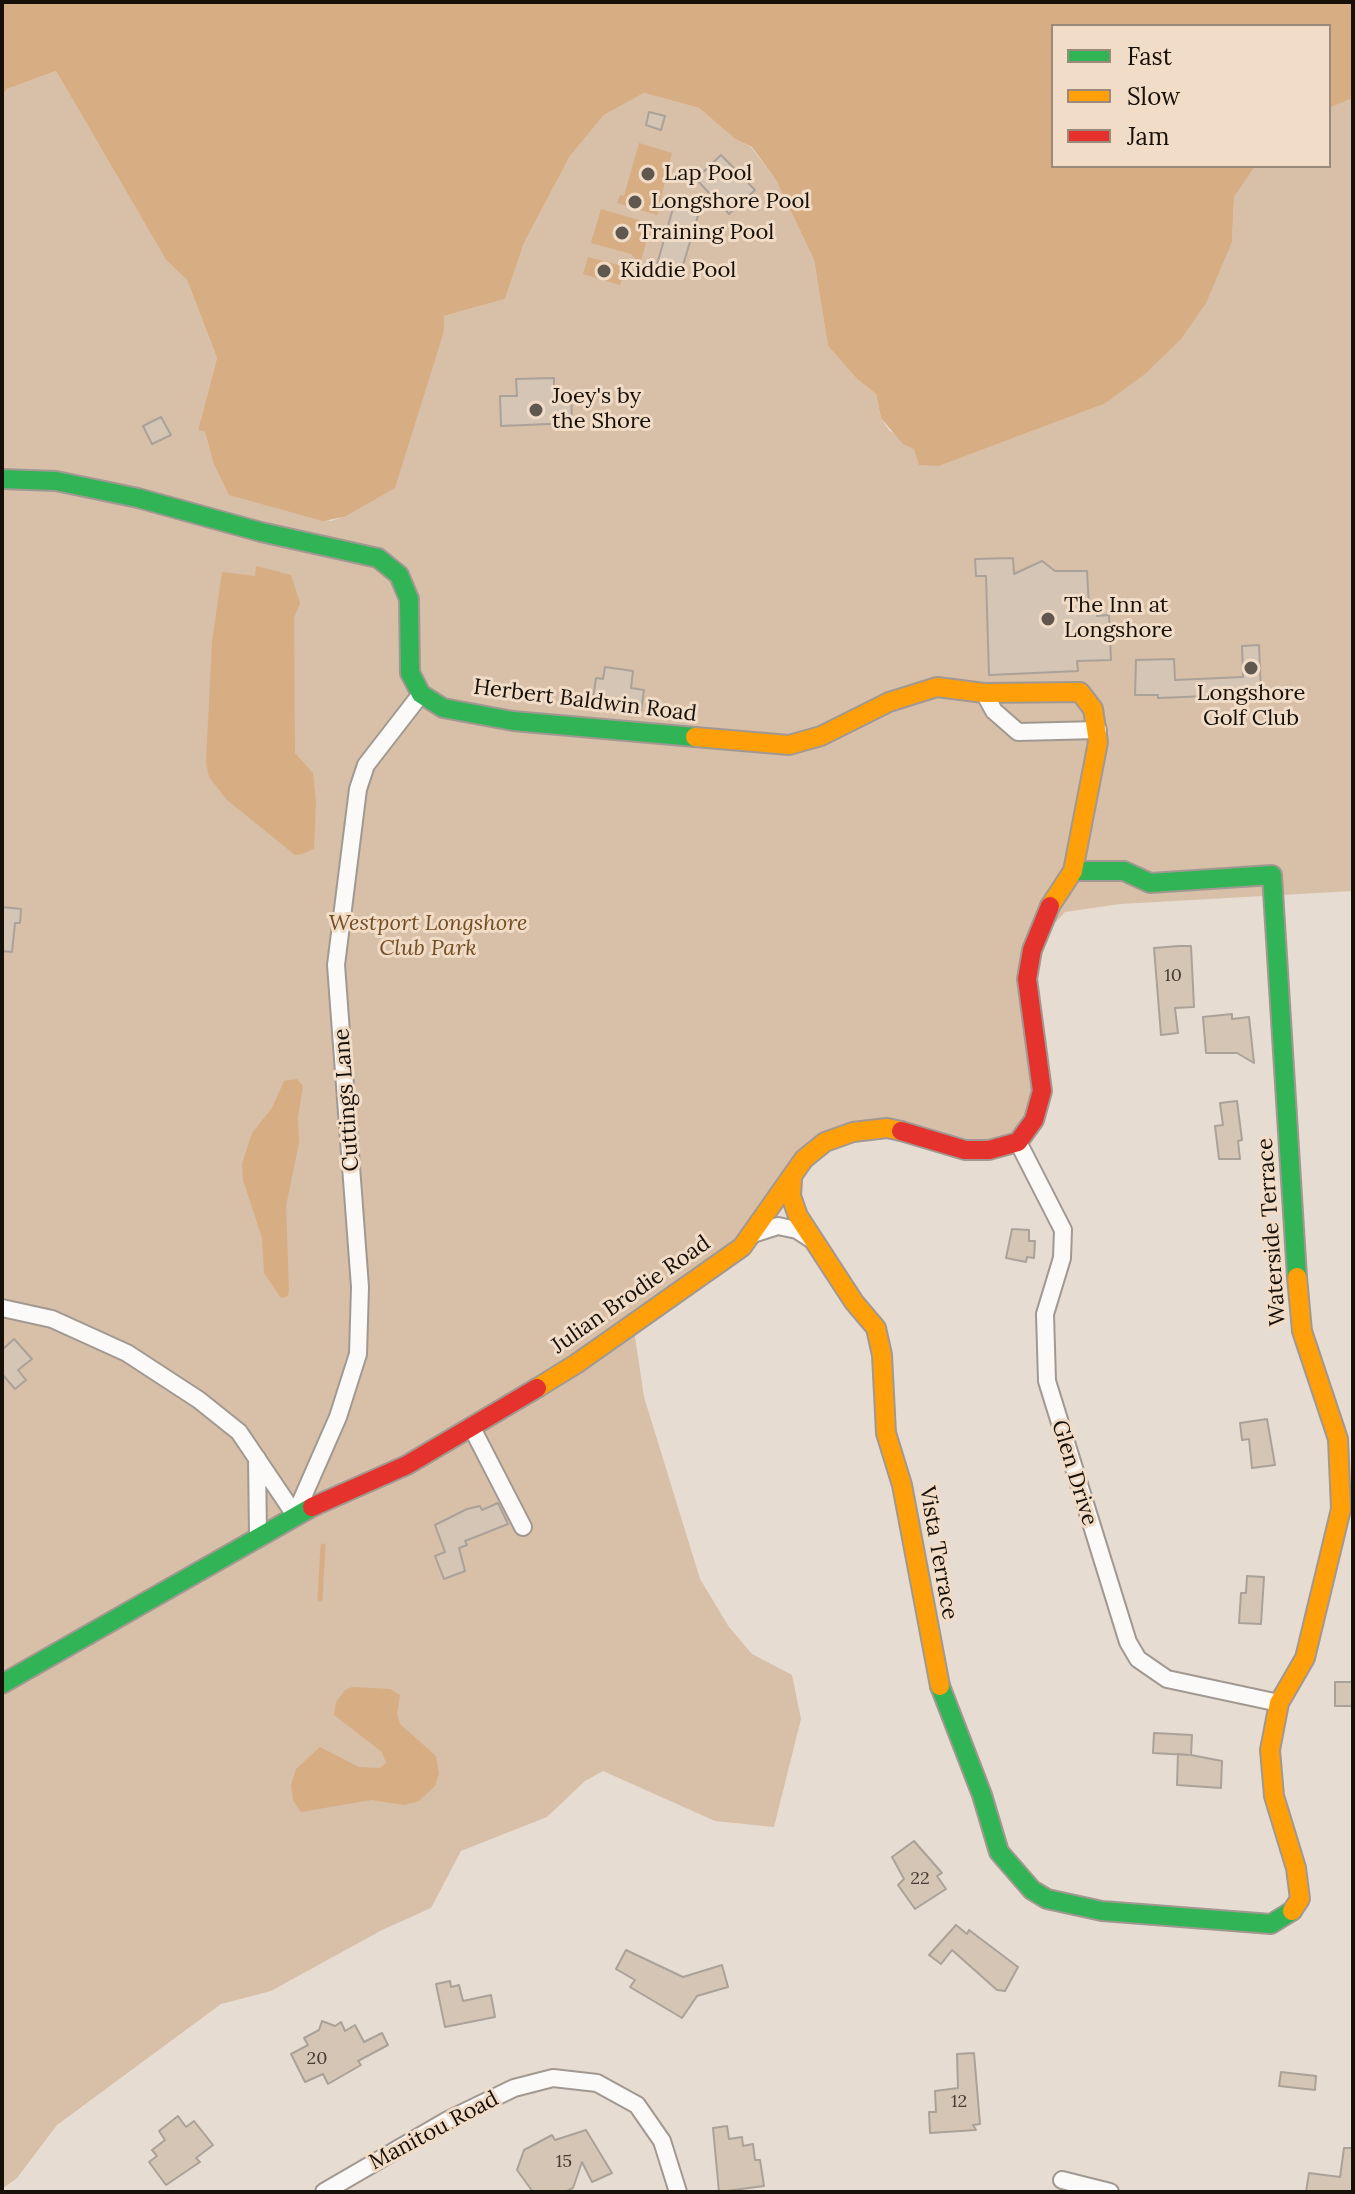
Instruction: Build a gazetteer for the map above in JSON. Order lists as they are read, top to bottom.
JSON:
{
  "streets": {
    "street": [
      "Herbert Baldwin Road",
      "Cuttings Lane",
      "Waterside Terrace",
      "Julian Brodie Road",
      "Glen Drive",
      "Vista Terrace",
      "Manitou Road"
    ]
  },
  "crossings": [
    ["Herbert Baldwin Road", "Cuttings Lane"],
    ["Cuttings Lane", "Julian Brodie Road"],
    ["Waterside Terrace", "Glen Drive"],
    ["Waterside Terrace", "Vista Terrace"],
    ["Julian Brodie Road", "Glen Drive"],
    ["Julian Brodie Road", "Vista Terrace"]
  ],
  "parks": ["Westport Longshore Club Park"],
  "places": [
    "Lap Pool",
    "Longshore Pool",
    "Training Pool",
    "Kiddie Pool",
    "Joey's by the Shore",
    "The Inn at Longshore",
    "Longshore Golf Club"
  ],
  "house_numbers": [
    "10",
    "22",
    "20",
    "12",
    "15"
  ],
  "legend": ["Fast", "Slow", "Jam"]
}
